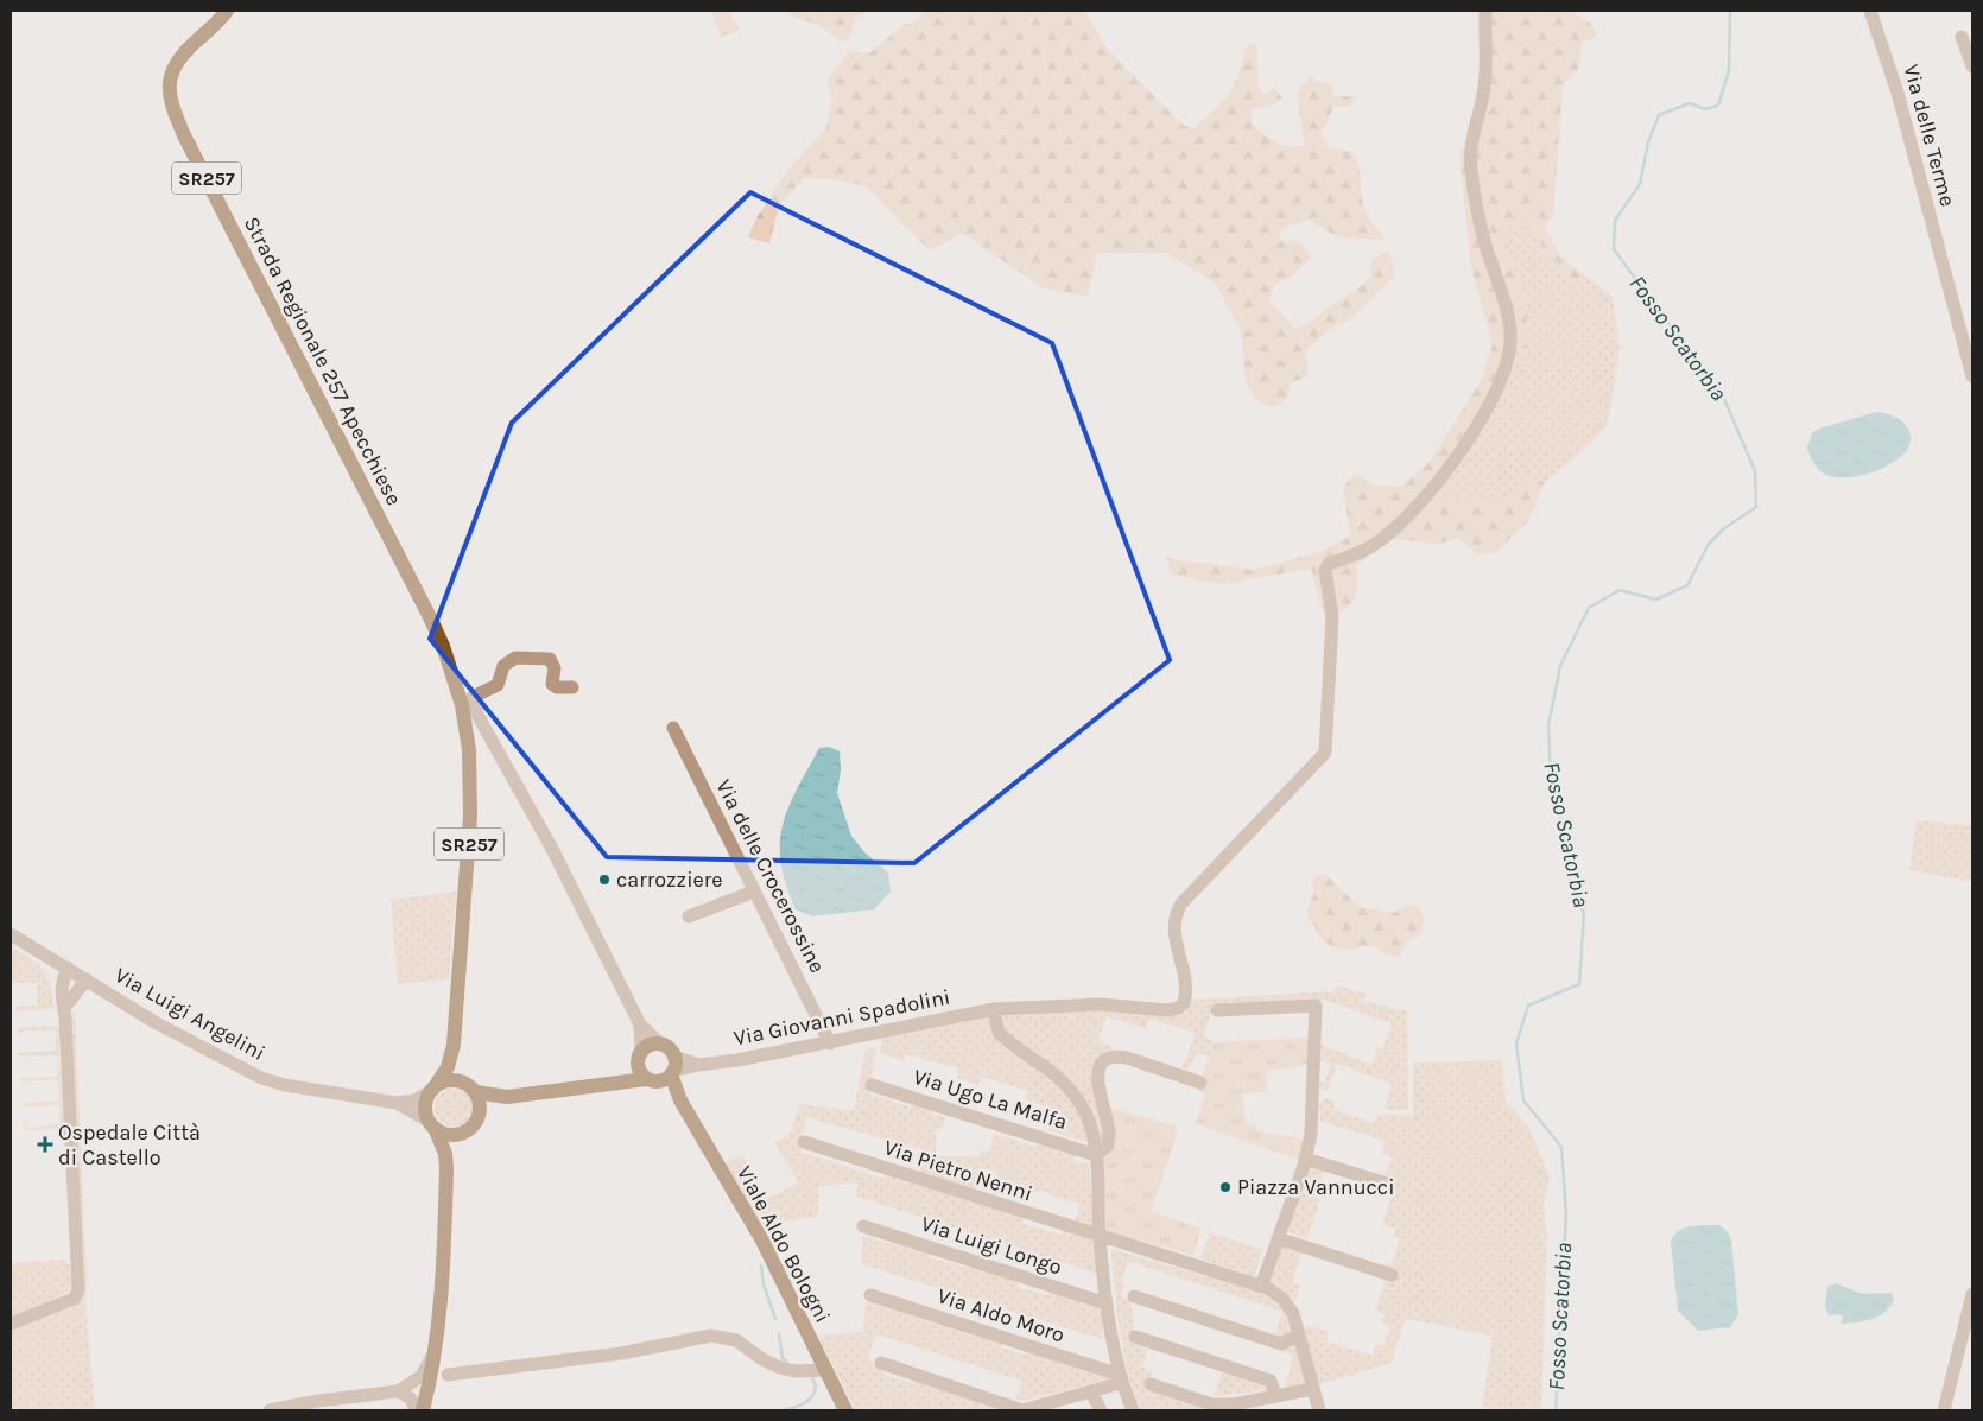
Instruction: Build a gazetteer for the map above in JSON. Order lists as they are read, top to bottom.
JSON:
{
  "streets": {
    "main road": ["SR257", "Strada Regionale 257 Apecchiese", "Viale Aldo Bologni"],
    "street": [
      "Via delle Terme",
      "Via delle Crocerossine",
      "Via Luigi Angelini",
      "Via Giovanni Spadolini",
      "Via Ugo La Malfa",
      "Via Pietro Nenni",
      "Via Luigi Longo",
      "Via Aldo Moro"
    ]
  },
  "crossings": [
    ["SR257", "Strada Regionale 257 Apecchiese"],
    ["SR257", "Via Luigi Angelini"],
    ["Via delle Crocerossine", "Via Giovanni Spadolini"],
    ["Via Giovanni Spadolini", "Viale Aldo Bologni"]
  ],
  "water": ["Fosso Scatorbia"],
  "places": {
    "other": ["carrozziere", "Piazza Vannucci"],
    "health": ["Ospedale Città di Castello"]
  }
}
